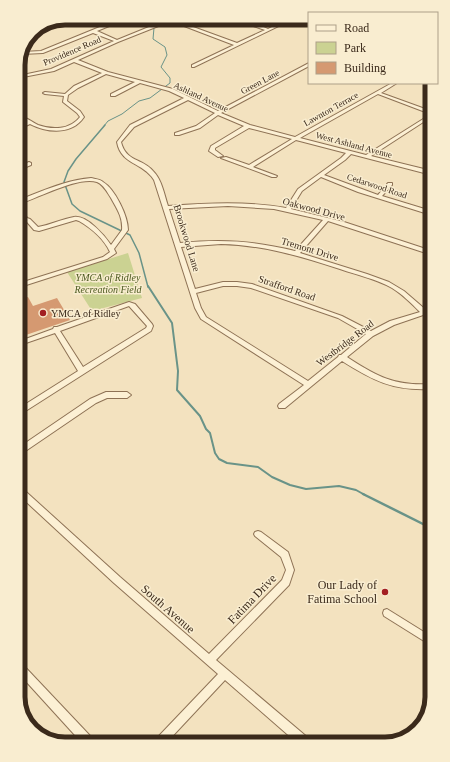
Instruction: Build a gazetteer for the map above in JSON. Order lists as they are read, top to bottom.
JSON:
{
  "streets": {
    "street": [
      "Providence Road",
      "Green Lane",
      "Ashland Avenue",
      "Lawnton Terrace",
      "West Ashland Avenue",
      "Cedarwood Road",
      "Oakwood Drive",
      "Brookwood Lane",
      "Tremont Drive",
      "Strafford Road",
      "Westbridge Road",
      "Fatima Drive",
      "South Avenue"
    ]
  },
  "crossings": [
    ["Providence Road", "Ashland Avenue"],
    ["Green Lane", "Ashland Avenue"],
    ["Ashland Avenue", "West Ashland Avenue"],
    ["Ashland Avenue", "Brookwood Lane"],
    ["Lawnton Terrace", "West Ashland Avenue"],
    ["Oakwood Drive", "Brookwood Lane"],
    ["Brookwood Lane", "Tremont Drive"],
    ["Brookwood Lane", "Strafford Road"],
    ["Brookwood Lane", "Westbridge Road"],
    ["Strafford Road", "Westbridge Road"],
    ["Fatima Drive", "South Avenue"]
  ],
  "parks": ["YMCA of Ridley Recreation Field"],
  "places": ["YMCA of Ridley", "Our Lady of Fatima School"],
  "legend": ["Road", "Park", "Building"]
}
